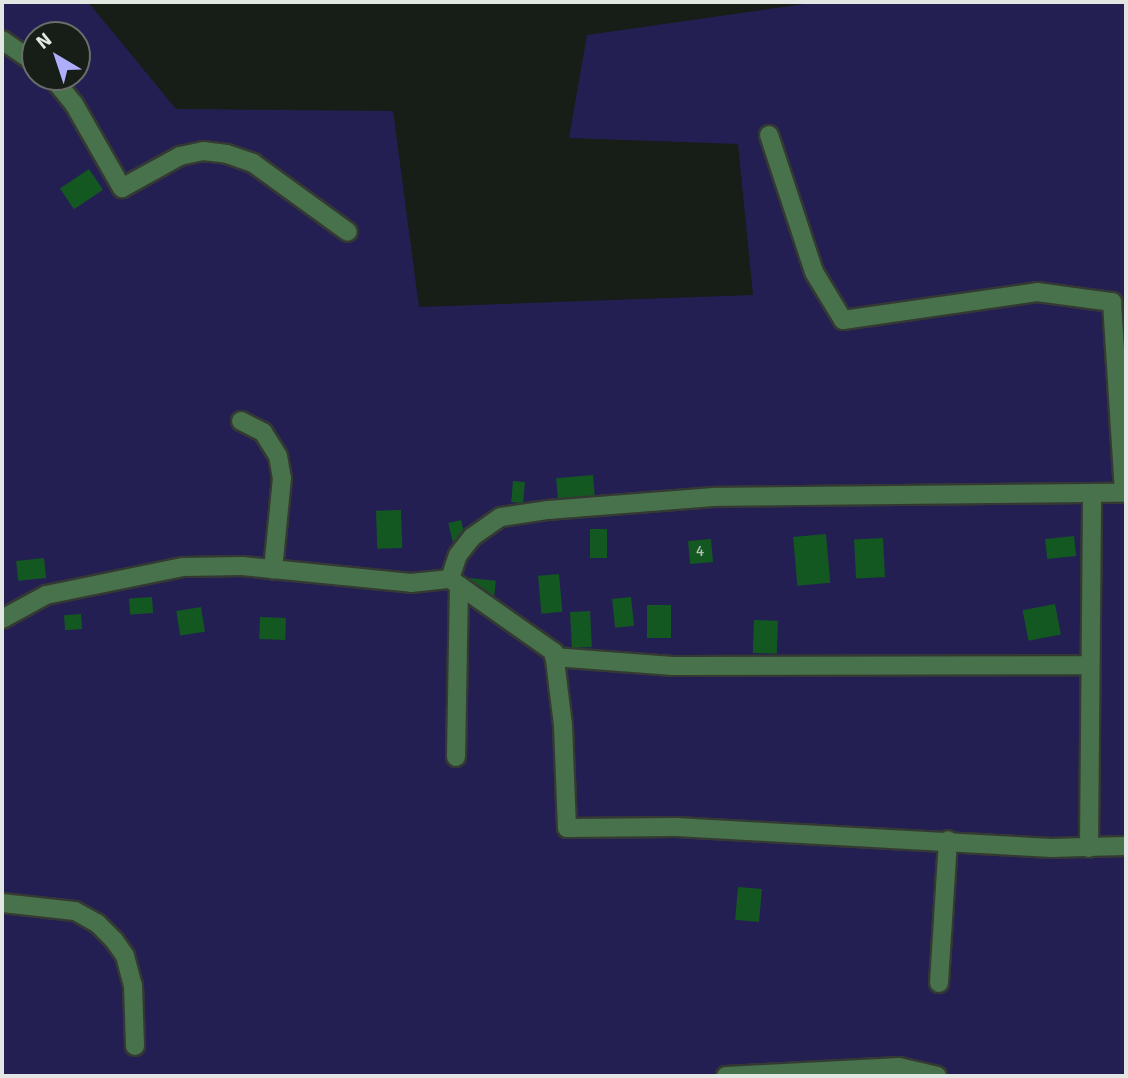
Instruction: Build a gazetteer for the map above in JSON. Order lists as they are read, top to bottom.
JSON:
{
  "house_numbers": ["4"],
  "north": "top left"
}
